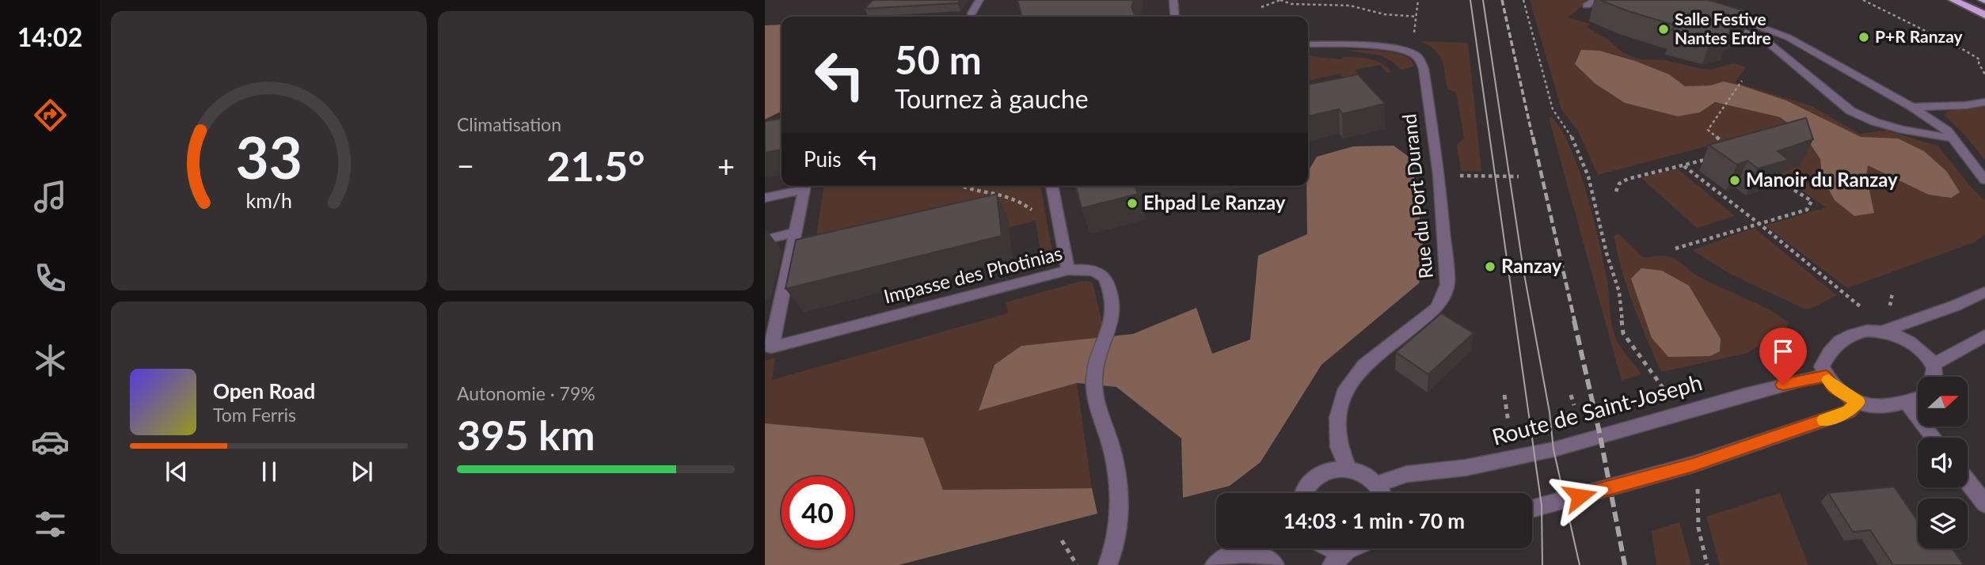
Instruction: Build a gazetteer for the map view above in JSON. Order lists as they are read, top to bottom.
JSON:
{
  "streets": {
    "street": ["Rue du Port Durand", "Impasse des Photinias", "Route de Saint-Joseph"]
  },
  "places": [
    "Salle Festive Nantes Erdre",
    "P+R Ranzay",
    "Manoir du Ranzay",
    "Ehpad Le Ranzay",
    "Ranzay"
  ],
  "north": "right",
  "page": {
    "tabs": "14:02",
    "tile": [
      "Climatisation",
      ["Autonomie · 79%", "395 km"]
    ],
    "turn": ["50 m", "Tournez à gauche"],
    "then": "Puis",
    "heat": ["−", "21.5°", "+"],
    "song": ["Open Road", "Tom Ferris"],
    "limit": "40",
    "trip": "14:03 · 1 min · 70 m",
    "gauge": ["33", "km/h"]
  }
}
